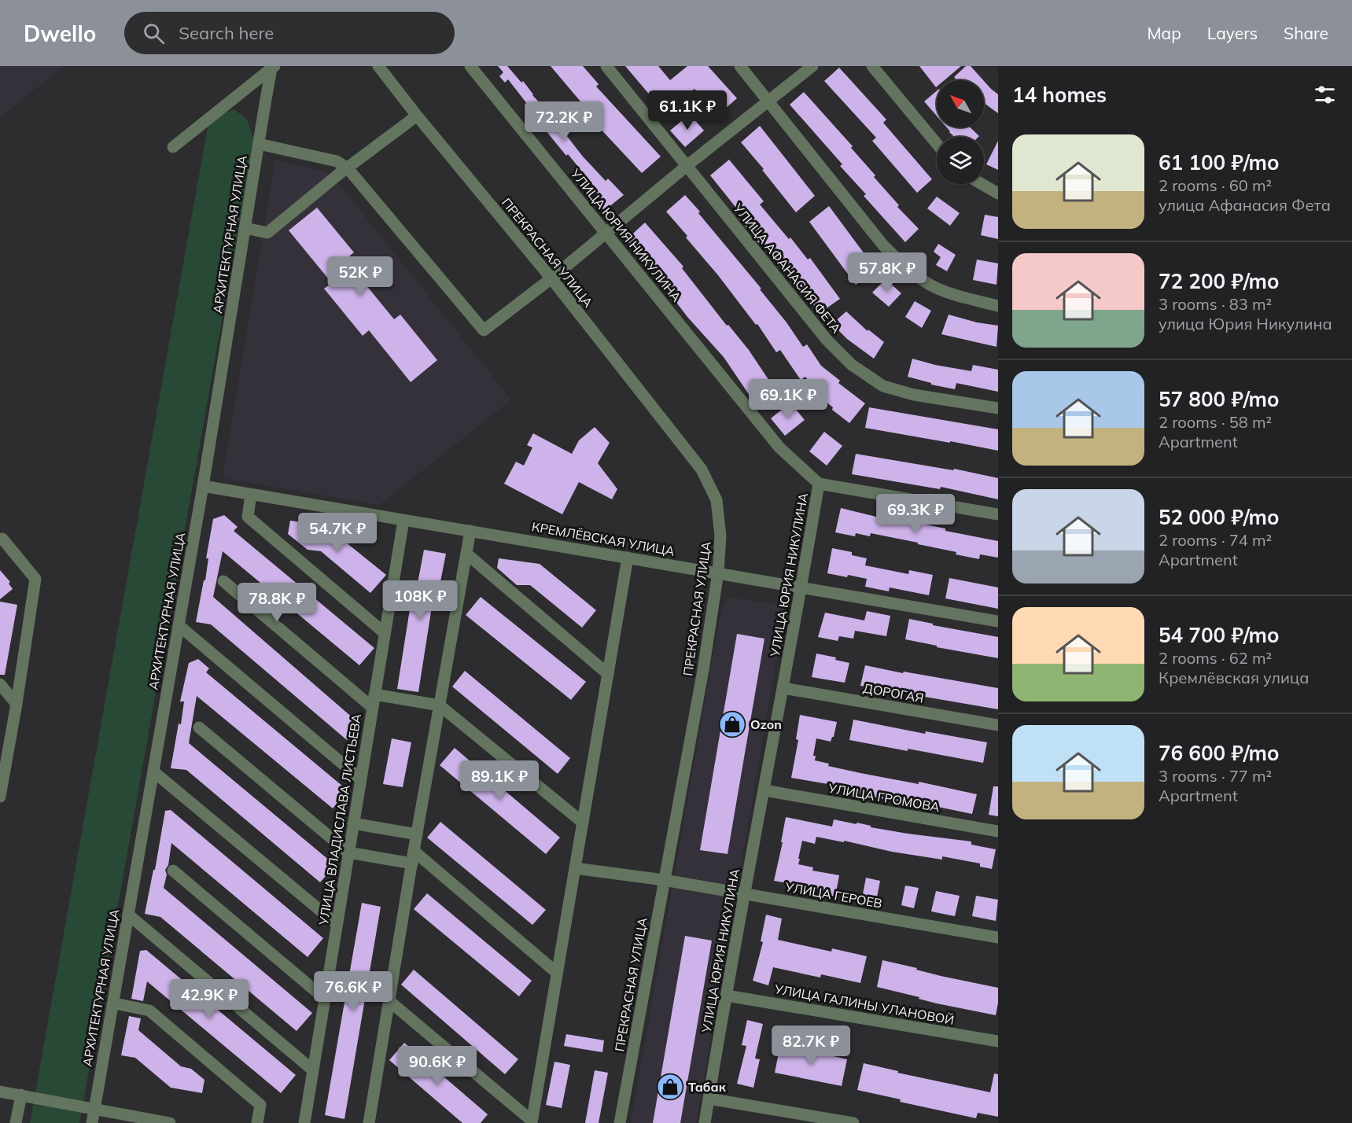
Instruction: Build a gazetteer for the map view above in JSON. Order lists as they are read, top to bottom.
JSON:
{
  "streets": {
    "street": [
      "АРХИТЕКТУРНАЯ УЛИЦА",
      "УЛИЦА ЮРИЯ НИКУЛИНА",
      "ПРЕКРАСНАЯ УЛИЦА",
      "УЛИЦА АФАНАСИЯ ФЕТА",
      "КРЕМЛЁВСКАЯ УЛИЦА",
      "ДОРОГАЯ",
      "УЛИЦА ГРОМОВА",
      "УЛИЦА ВЛАДИСЛАВА ЛИСТЬЕВА",
      "УЛИЦА ГЕРОЕВ",
      "УЛИЦА ГАЛИНЫ УЛАНОВОЙ"
    ]
  },
  "crossings": [
    ["АРХИТЕКТУРНАЯ УЛИЦА", "КРЕМЛЁВСКАЯ УЛИЦА"],
    ["УЛИЦА ЮРИЯ НИКУЛИНА", "КРЕМЛЁВСКАЯ УЛИЦА"],
    ["УЛИЦА ЮРИЯ НИКУЛИНА", "ДОРОГАЯ"],
    ["УЛИЦА ЮРИЯ НИКУЛИНА", "УЛИЦА ГРОМОВА"],
    ["УЛИЦА ЮРИЯ НИКУЛИНА", "УЛИЦА ГЕРОЕВ"],
    ["УЛИЦА ЮРИЯ НИКУЛИНА", "УЛИЦА ГАЛИНЫ УЛАНОВОЙ"],
    ["ПРЕКРАСНАЯ УЛИЦА", "КРЕМЛЁВСКАЯ УЛИЦА"],
    ["ПРЕКРАСНАЯ УЛИЦА", "УЛИЦА ГЕРОЕВ"],
    ["КРЕМЛЁВСКАЯ УЛИЦА", "УЛИЦА ВЛАДИСЛАВА ЛИСТЬЕВА"]
  ],
  "places": {
    "shop": ["Ozon", "Табак"]
  },
  "north": "top left",
  "page": {
    "header": "Dwello",
    "search": "Search here",
    "nav": ["Map", "Layers", "Share"],
    "heading": "14 homes",
    "price": [
      "61.1K ₽",
      "72.2K ₽",
      "57.8K ₽",
      "52K ₽",
      "69.1K ₽",
      "69.3K ₽",
      "54.7K ₽",
      "108K ₽",
      "78.8K ₽",
      "89.1K ₽",
      "76.6K ₽",
      "42.9K ₽",
      "82.7K ₽",
      "90.6K ₽"
    ],
    "list": [
      {
        "name": "61 100 ₽/mo",
        "note": "2 rooms · 60 m² · улица Афанасия Фета"
      },
      {
        "name": "72 200 ₽/mo",
        "note": "3 rooms · 83 m² · улица Юрия Никулина"
      },
      {
        "name": "57 800 ₽/mo",
        "note": "2 rooms · 58 m² · Apartment"
      },
      {
        "name": "52 000 ₽/mo",
        "note": "2 rooms · 74 m² · Apartment"
      },
      {
        "name": "54 700 ₽/mo",
        "note": "2 rooms · 62 m² · Кремлёвская улица"
      },
      {
        "name": "76 600 ₽/mo",
        "note": "3 rooms · 77 m² · Apartment"
      }
    ]
  }
}
